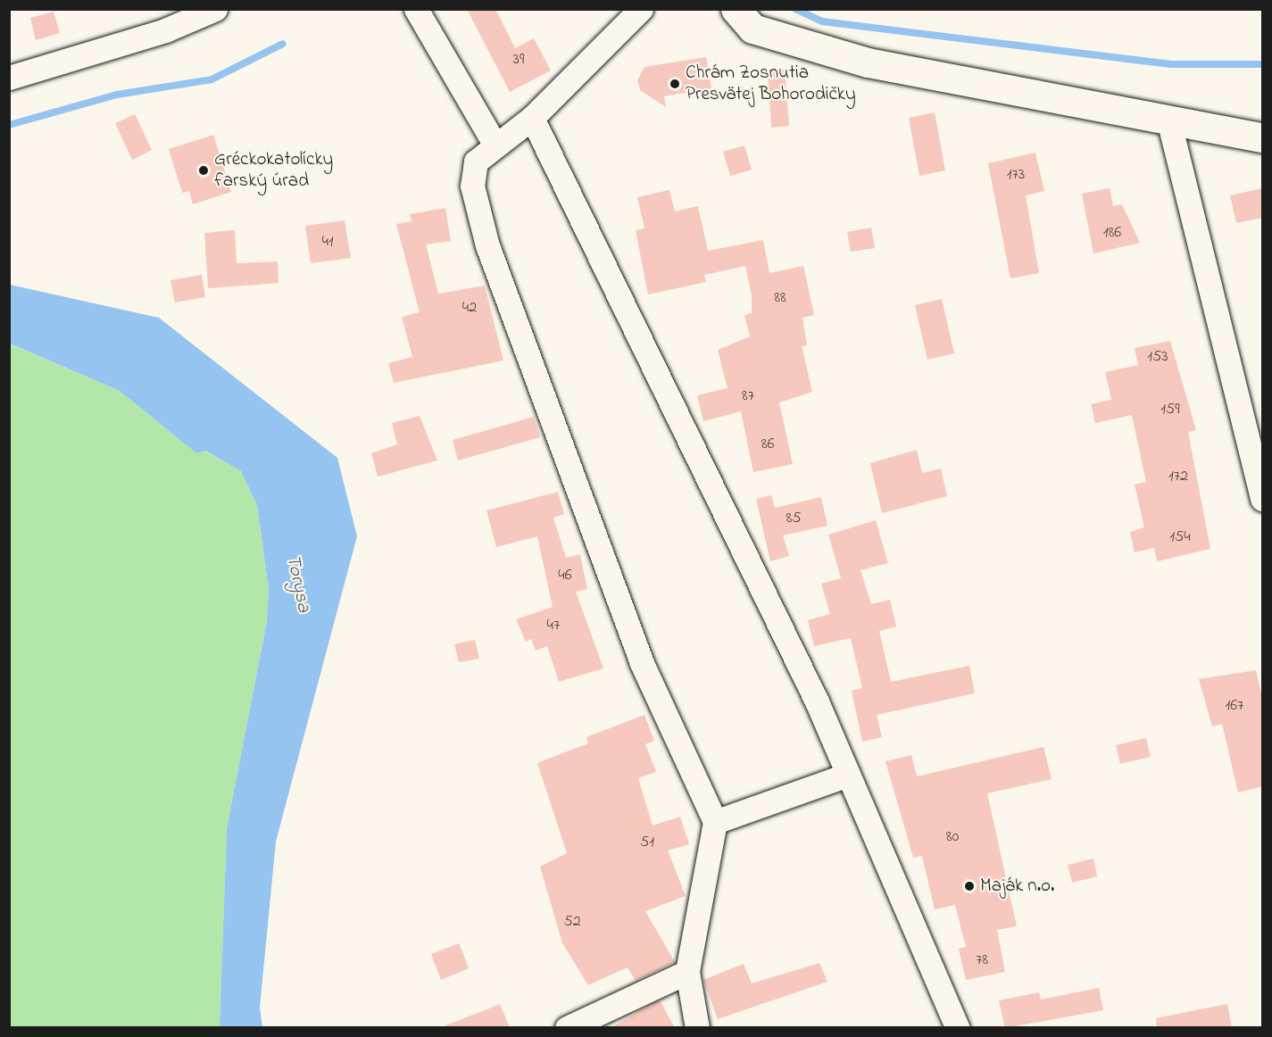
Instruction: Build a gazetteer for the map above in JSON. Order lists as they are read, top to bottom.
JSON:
{
  "water": ["Torysa"],
  "places": ["Chrám Zosnutia Presvätej Bohorodičky", "Gréckokatolícky farský úrad", "Maják n.o."],
  "house_numbers": [
    "39",
    "173",
    "186",
    "41",
    "88",
    "42",
    "153",
    "87",
    "159",
    "86",
    "172",
    "85",
    "154",
    "46",
    "47",
    "167",
    "80",
    "51",
    "52",
    "78"
  ]
}
